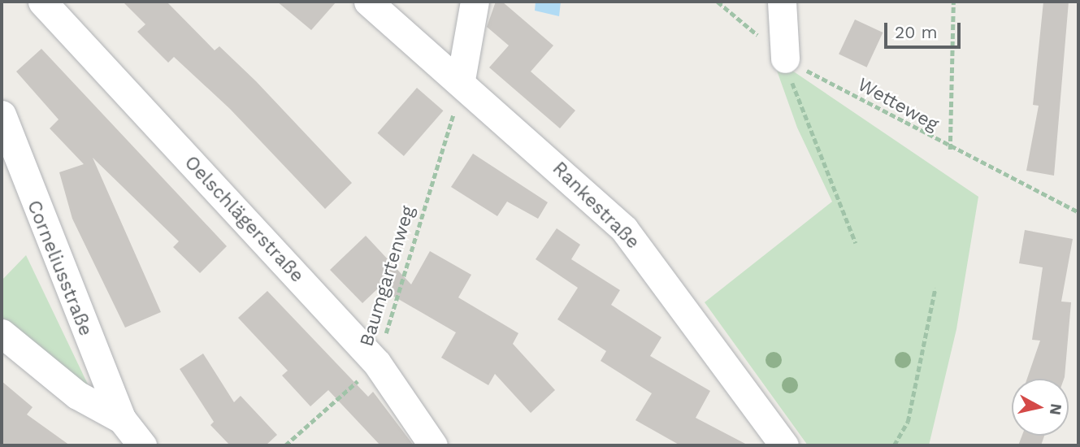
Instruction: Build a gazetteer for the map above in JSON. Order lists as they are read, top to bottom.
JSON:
{
  "streets": {
    "street": ["Rankestraße", "Oelschlägerstraße", "Corneliusstraße"],
    "path": ["Wetteweg", "Baumgartenweg"]
  },
  "crossings": [
    ["Rankestraße", "Baumgartenweg"],
    ["Oelschlägerstraße", "Baumgartenweg"]
  ],
  "scale_bar": "20 m",
  "north": "right"
}
